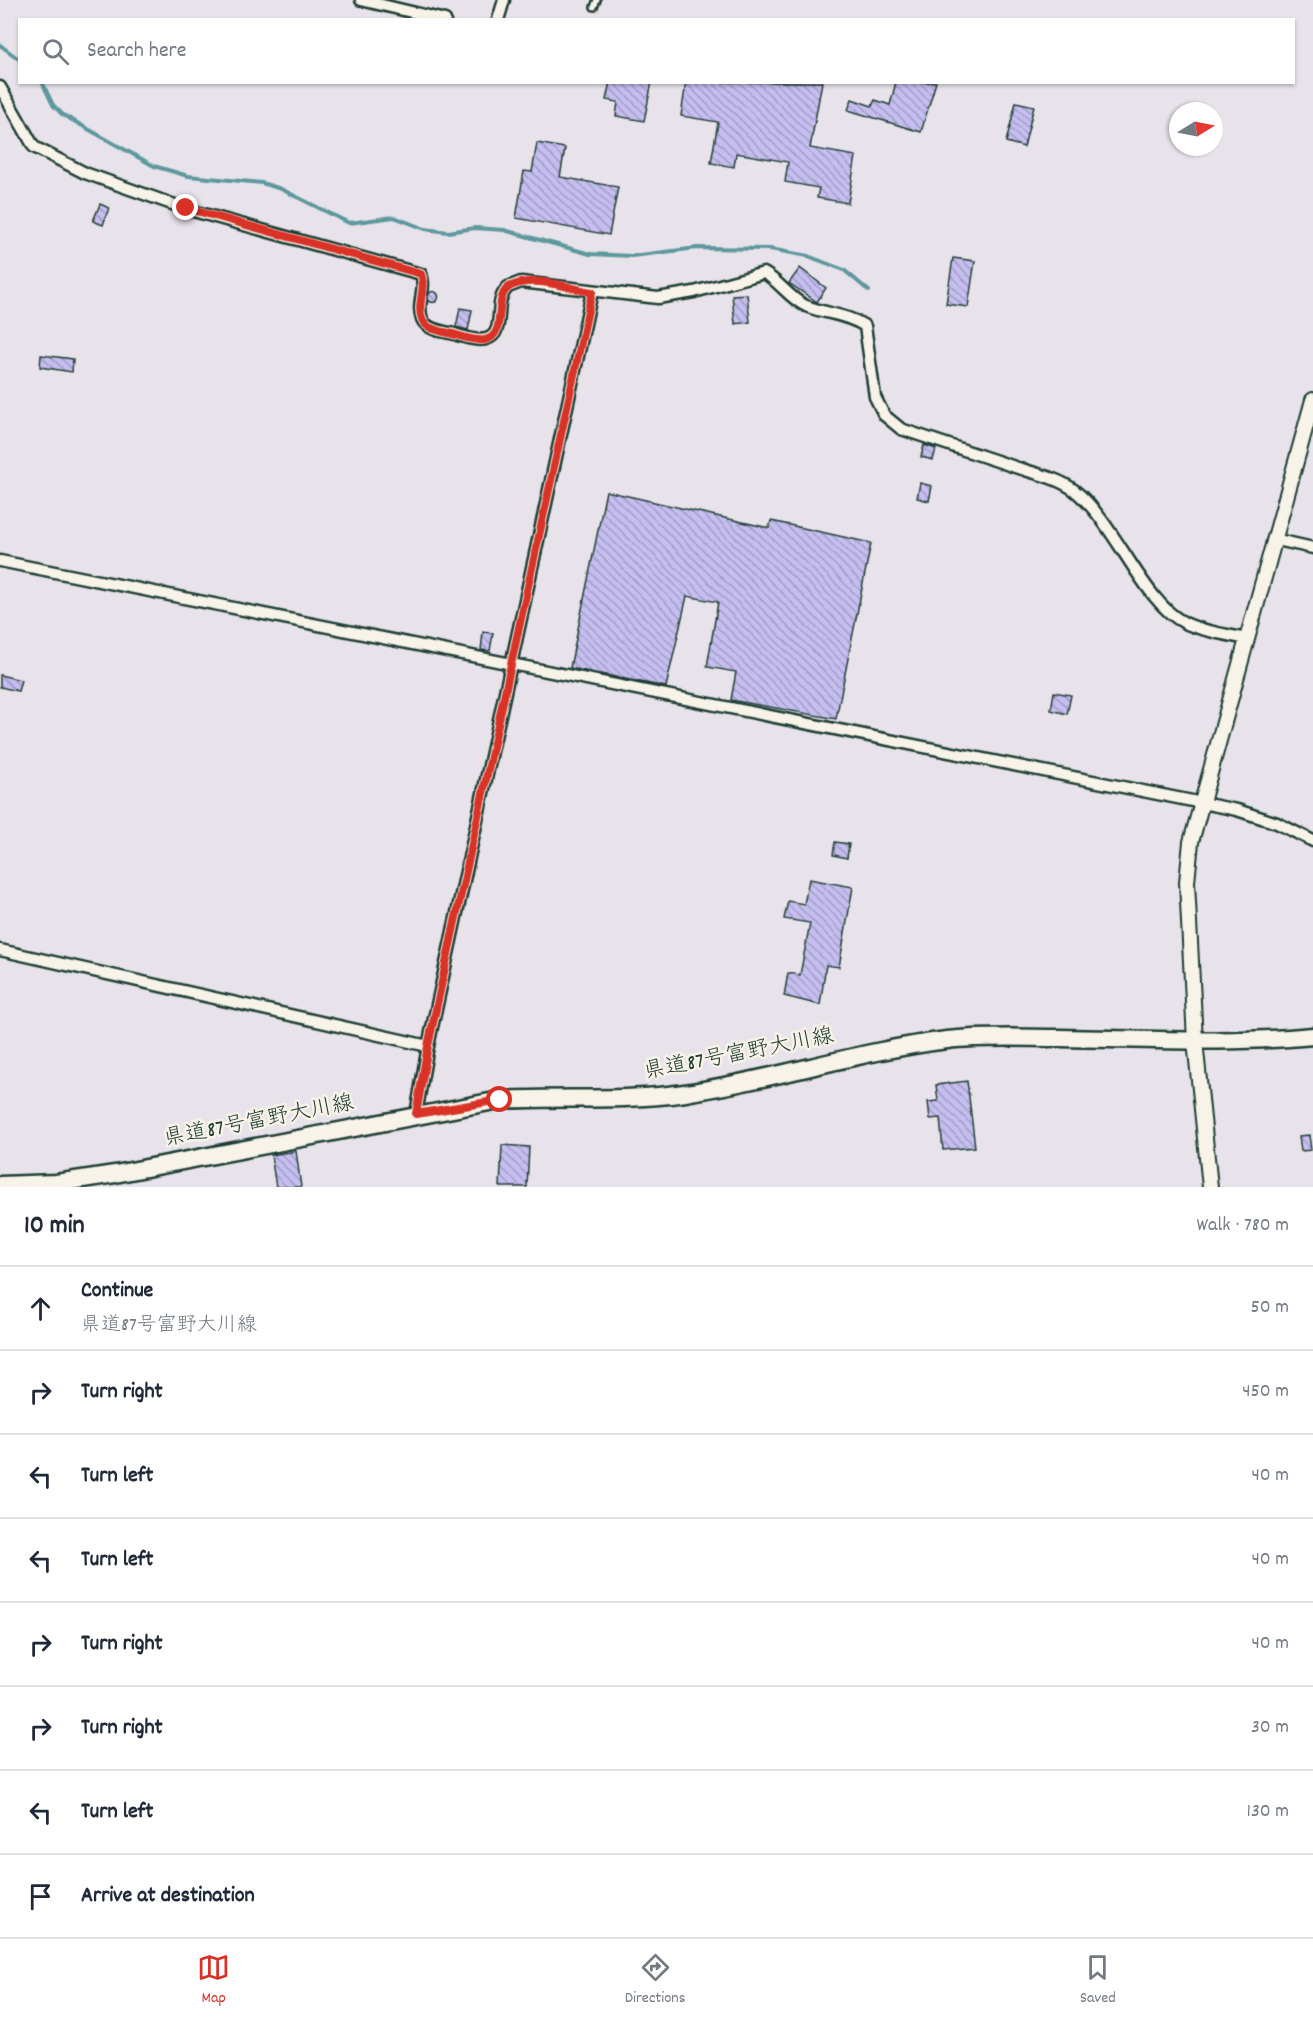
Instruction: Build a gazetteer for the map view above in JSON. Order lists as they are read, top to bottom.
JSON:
{
  "streets": {
    "main road": ["県道87号富野大川線"]
  },
  "north": "right",
  "page": {
    "search": "Search here",
    "heading": ["10 min", "Walk · 780 m"],
    "list": [
      ["Continue", "県道87号富野大川線", "50 m"],
      ["Turn right", "450 m"],
      ["Turn left", "40 m"],
      ["Turn left", "40 m"],
      ["Turn right", "40 m"],
      ["Turn right", "30 m"],
      ["Turn left", "130 m"],
      "Arrive at destination"
    ],
    "nav": ["Map", "Directions", "Saved"]
  }
}
